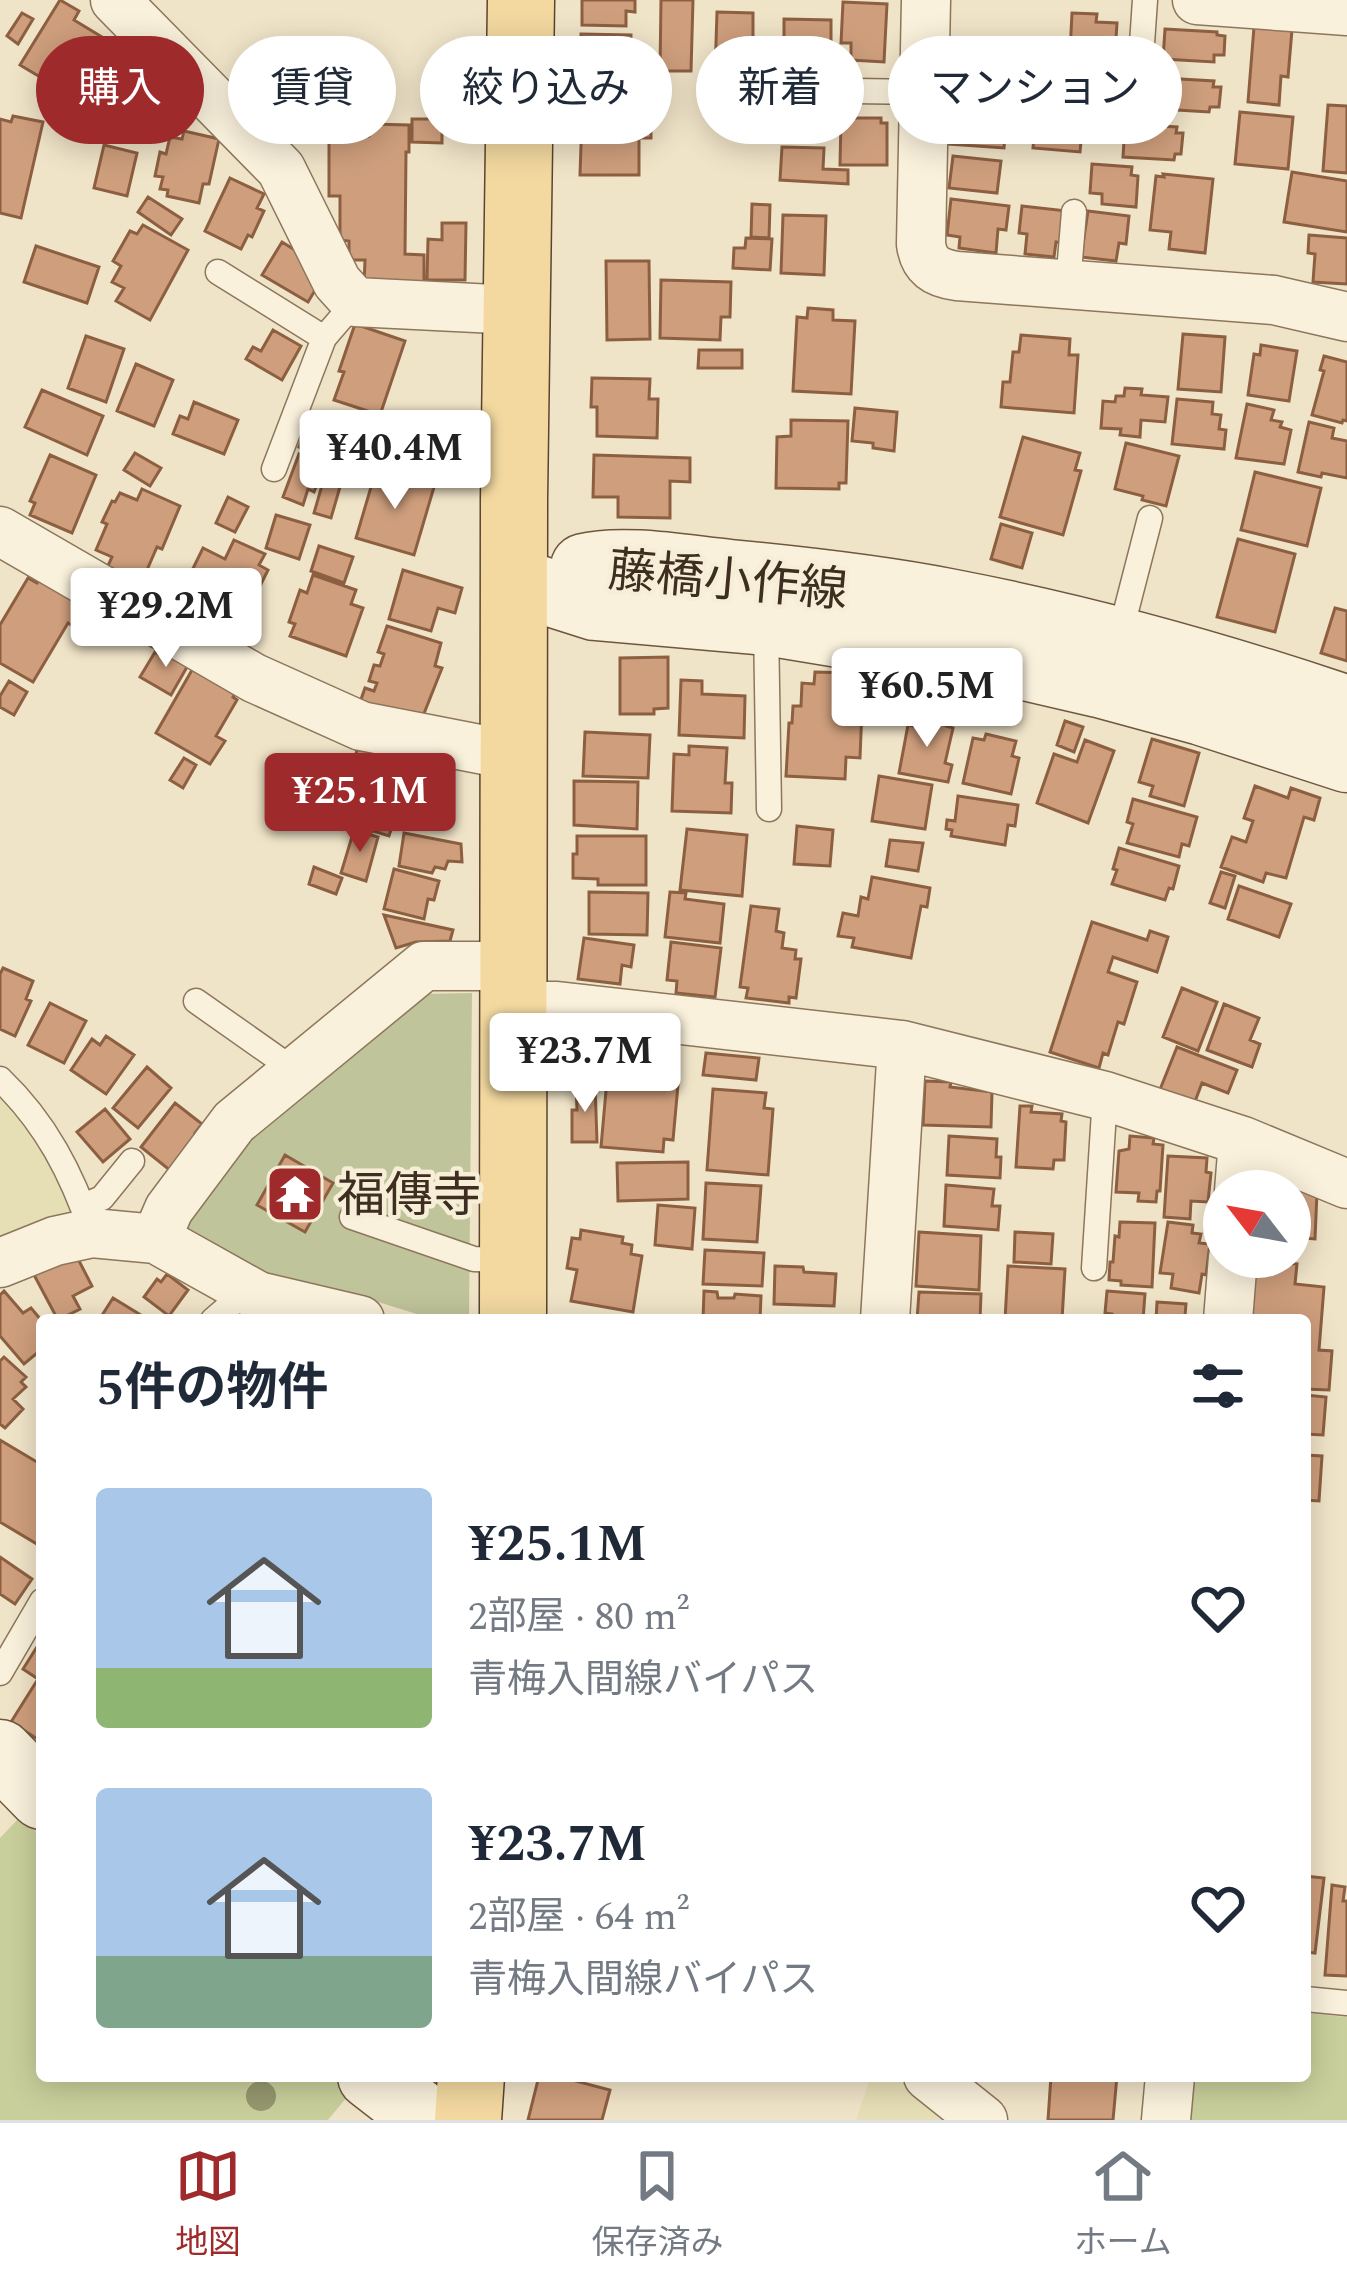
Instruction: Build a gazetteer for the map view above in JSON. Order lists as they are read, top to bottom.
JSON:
{
  "streets": {
    "main road": ["藤橋小作線"]
  },
  "places": {
    "temple": ["福傳寺"]
  },
  "north": "top left",
  "page": {
    "chip": [
      "購入",
      "賃貸",
      "絞り込み",
      "新着",
      "マンション"
    ],
    "price": [
      "¥40.4M",
      "¥29.2M",
      "¥60.5M",
      "¥25.1M",
      "¥23.7M"
    ],
    "heading": "5件の物件",
    "list": [
      {
        "name": "¥25.1M",
        "note": "2部屋 · 80 m² · 青梅入間線バイパス"
      },
      {
        "name": "¥23.7M",
        "note": "2部屋 · 64 m² · 青梅入間線バイパス"
      }
    ],
    "tabs": ["地図", "保存済み", "ホーム"]
  }
}
